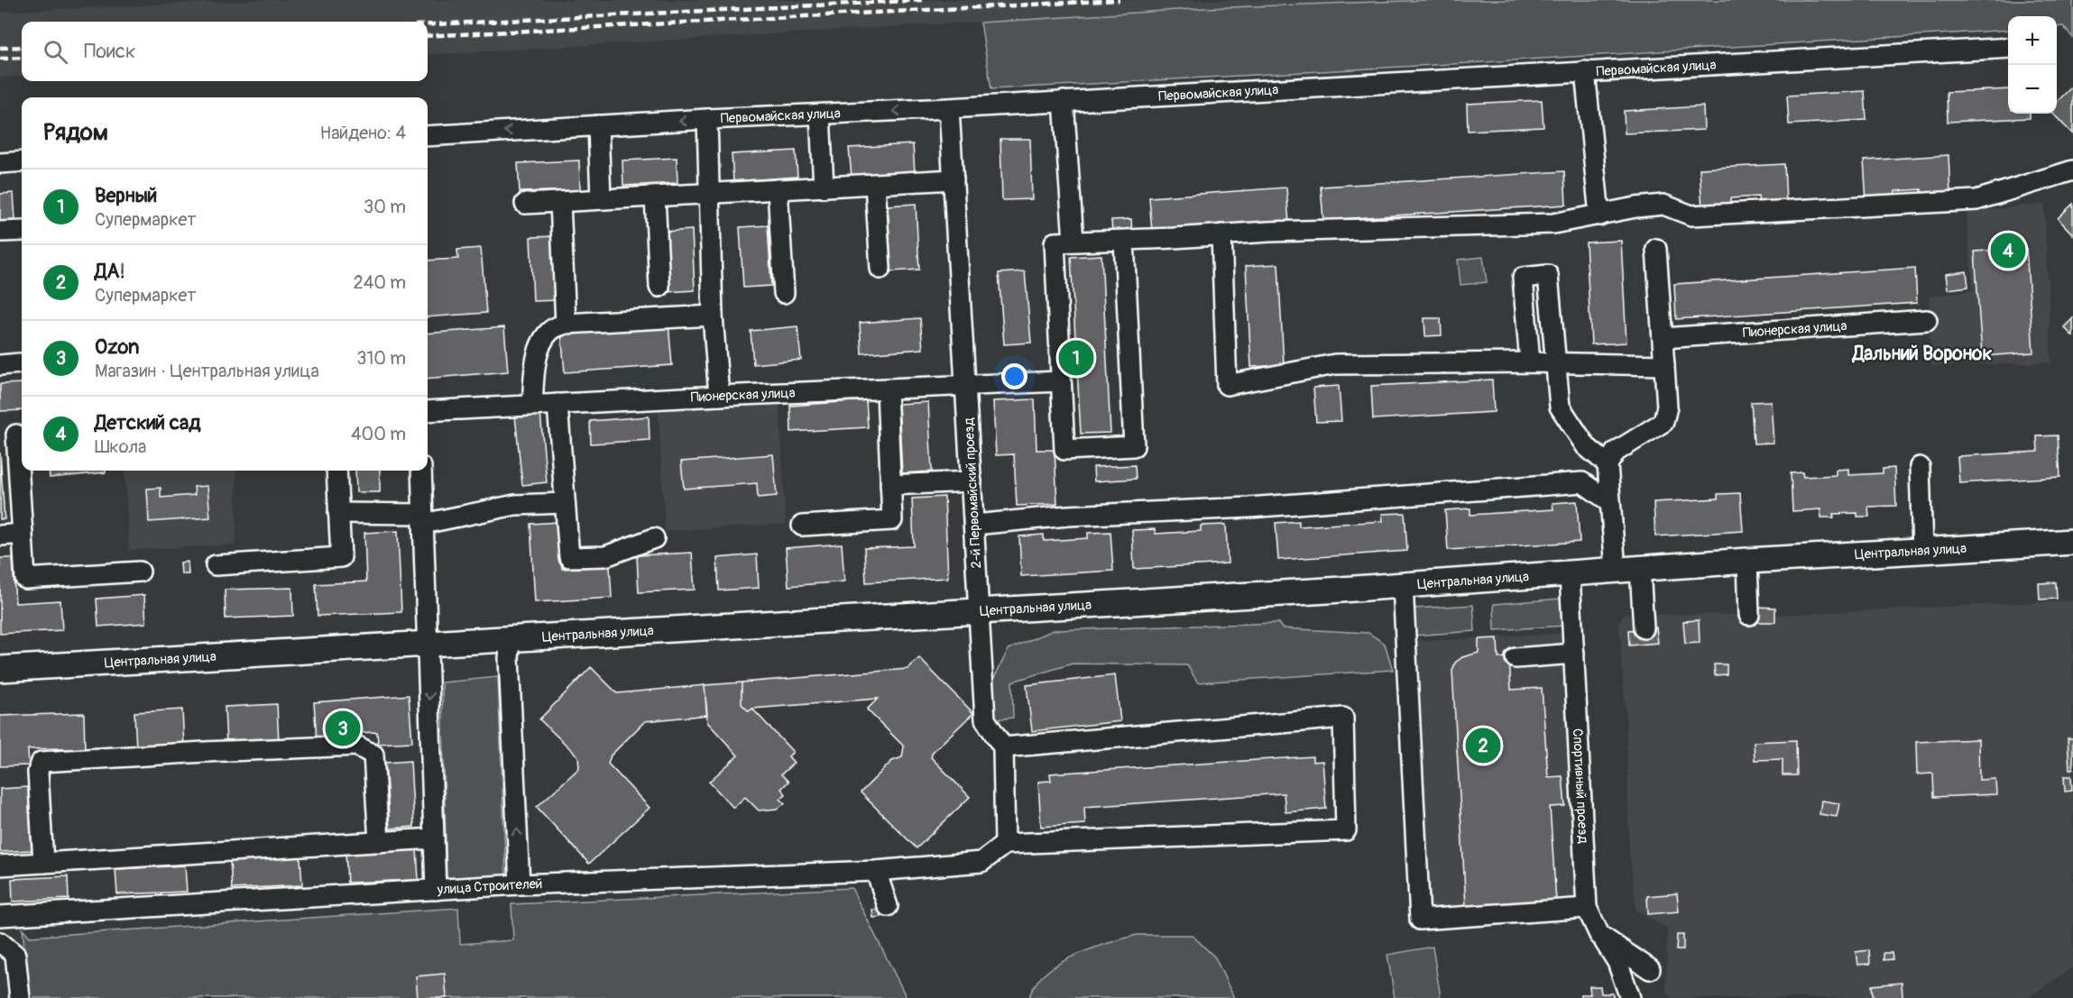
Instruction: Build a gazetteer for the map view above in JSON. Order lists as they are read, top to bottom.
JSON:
{
  "streets": {
    "main road": ["Центральная улица"],
    "street": [
      "Первомайская улица",
      "Пионерская улица",
      "2-й Первомайский проезд",
      "Спортивный проезд",
      "улица Строителей"
    ]
  },
  "crossings": [
    ["Первомайская улица", "2-й Первомайский проезд"],
    ["Пионерская улица", "2-й Первомайский проезд"],
    ["2-й Первомайский проезд", "Центральная улица"],
    ["Центральная улица", "Спортивный проезд"]
  ],
  "districts": ["Дальний Воронок"],
  "page": {
    "map_buttons": ["+", "−"],
    "search": "Поиск",
    "heading": ["Рядом", "Найдено: 4"],
    "list": [
      {
        "mark": "1",
        "name": "Верный",
        "note": "Супермаркет",
        "value": "30 m"
      },
      {
        "mark": "2",
        "name": "ДА!",
        "note": "Супермаркет",
        "value": "240 m"
      },
      {
        "mark": "3",
        "name": "Ozon",
        "note": "Магазин · Центральная улица",
        "value": "310 m"
      },
      {
        "mark": "4",
        "name": "Детский сад",
        "note": "Школа",
        "value": "400 m"
      }
    ],
    "pins": [
      "4",
      "1",
      "3",
      "2"
    ]
  }
}
